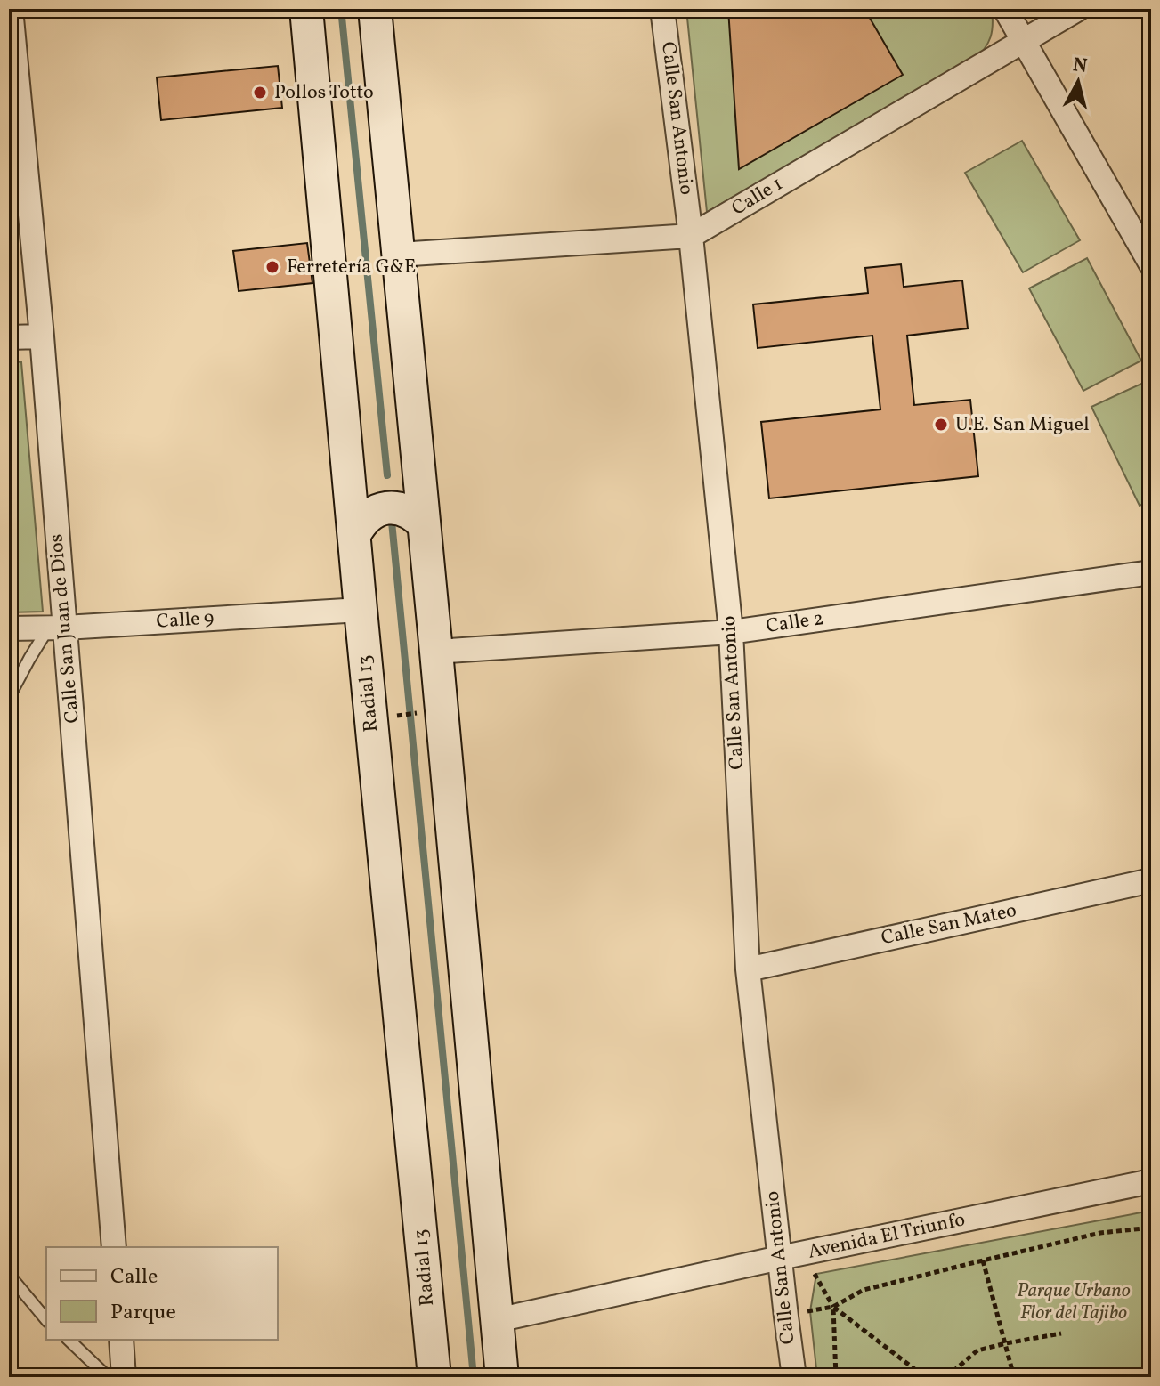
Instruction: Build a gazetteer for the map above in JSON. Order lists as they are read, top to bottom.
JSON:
{
  "streets": {
    "main road": ["Radial 13"],
    "street": [
      "Calle San Antonio",
      "Calle 1",
      "Calle 9",
      "Calle 2",
      "Calle San Juan de Dios",
      "Calle San Mateo",
      "Avenida El Triunfo"
    ]
  },
  "crossings": [
    ["Calle San Antonio", "Calle 1"],
    ["Calle San Antonio", "Calle 2"],
    ["Calle San Antonio", "Calle San Mateo"],
    ["Calle San Antonio", "Avenida El Triunfo"],
    ["Calle 9", "Calle San Juan de Dios"],
    ["Calle 9", "Radial 13"]
  ],
  "parks": ["Parque Urbano Flor del Tajibo"],
  "places": ["Pollos Totto", "Ferretería G&E", "U.E. San Miguel"],
  "legend": ["Calle", "Parque"],
  "north": "top"
}
